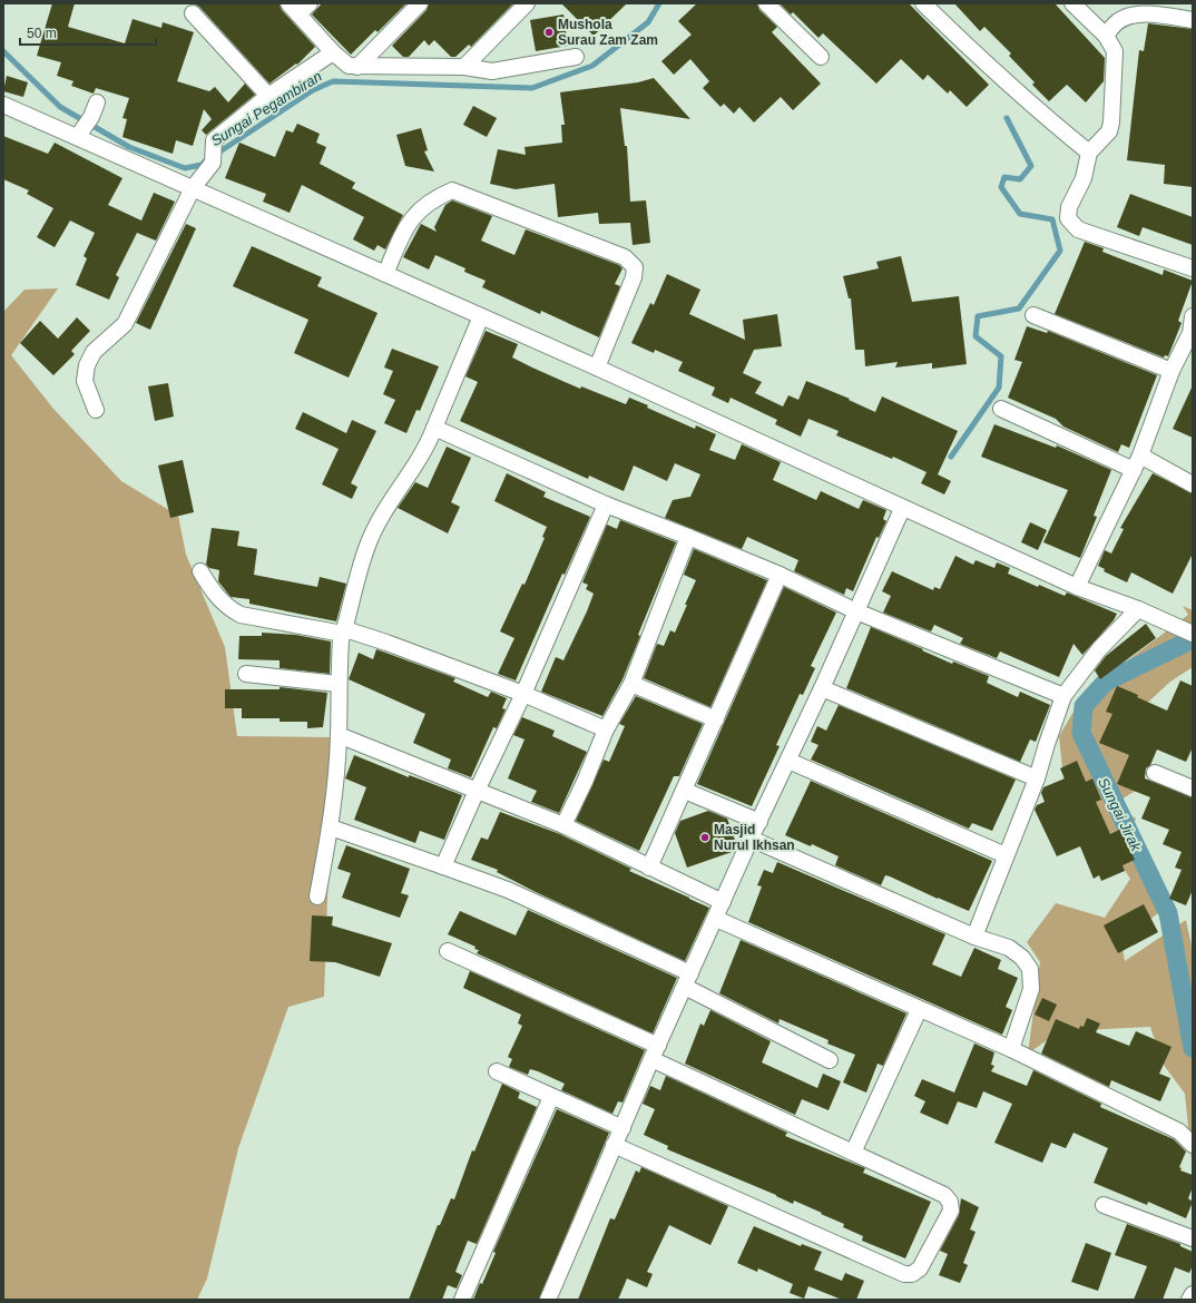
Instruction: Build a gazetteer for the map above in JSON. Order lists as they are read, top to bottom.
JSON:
{
  "water": ["Sungai Pegambiran", "Sungai Jirak"],
  "places": ["Mushola Surau Zam Zam", "Masjid Nurul Ikhsan"],
  "scale_bar": "50 m"
}
